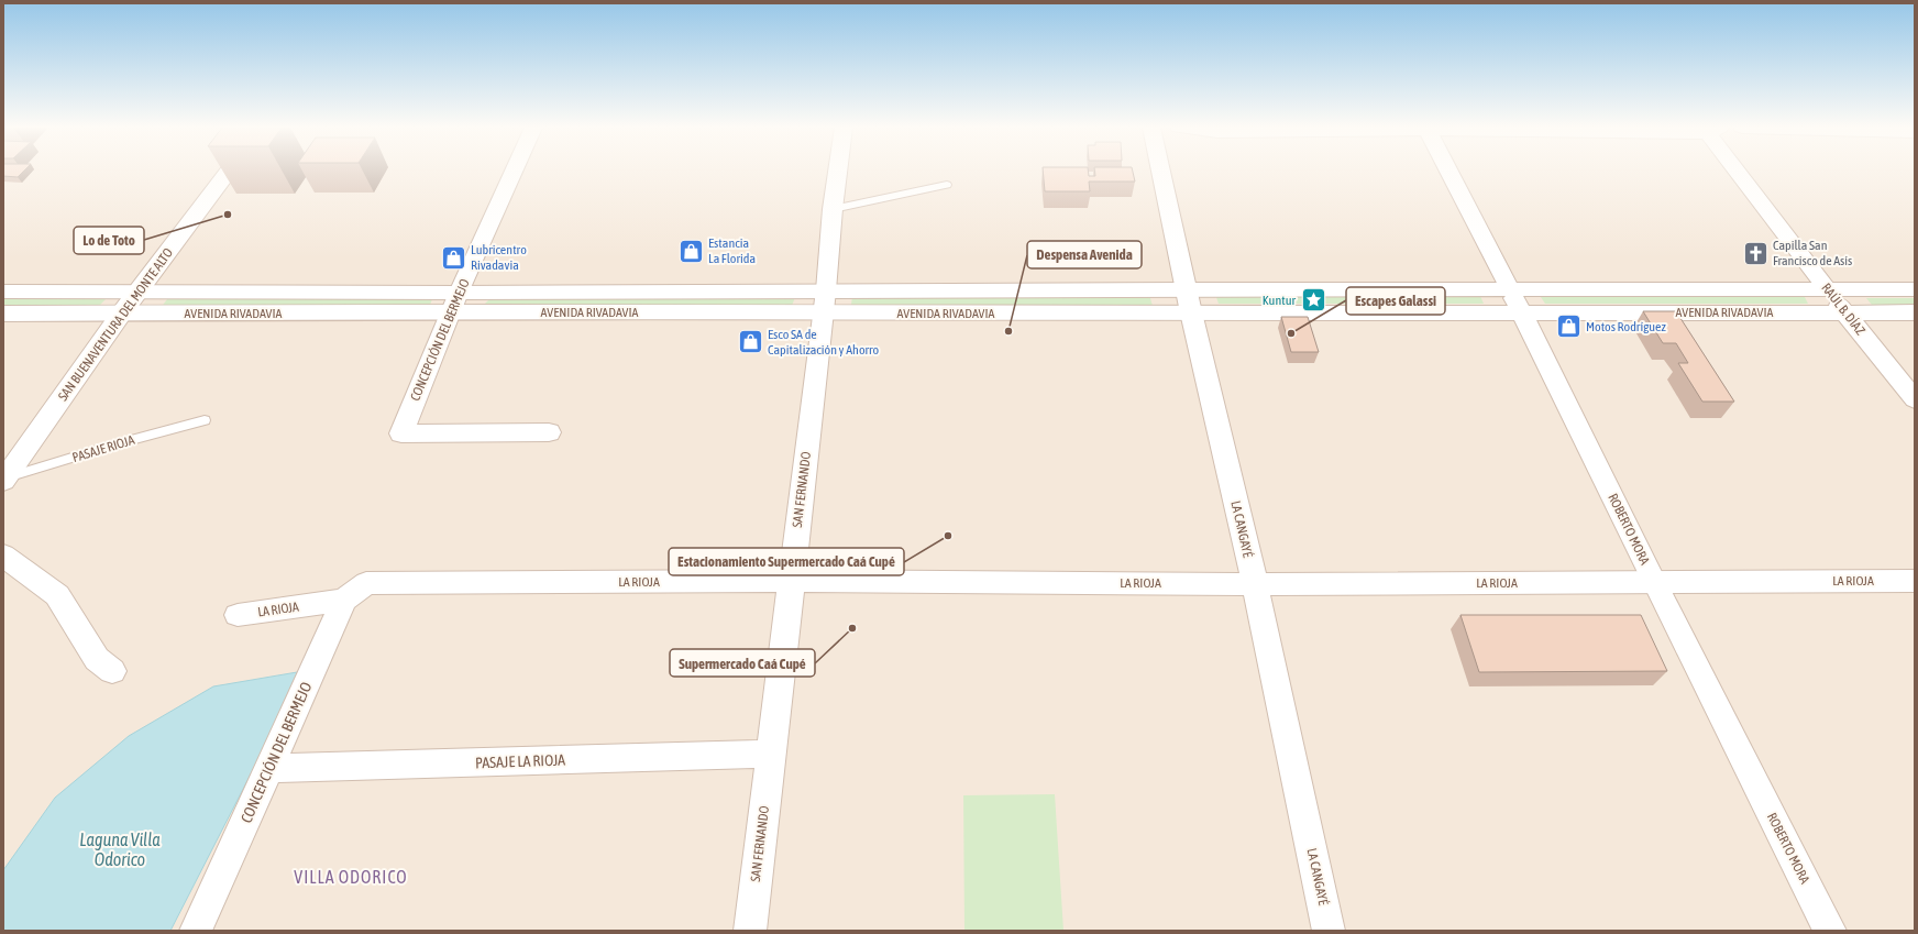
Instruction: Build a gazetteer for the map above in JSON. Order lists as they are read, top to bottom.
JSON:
{
  "streets": {
    "street": [
      "RAÚL B. DÍAZ",
      "AVENIDA RIVADAVIA",
      "SAN BUENAVENTURA DEL MONTE ALTO",
      "CONCEPCIÓN DEL BERMEJO",
      "SAN FERNANDO",
      "LA CANGAYÉ",
      "ROBERTO MORA",
      "LA RIOJA",
      "PASAJE LA RIOJA"
    ],
    "lane": ["PASAJE RIOJA"]
  },
  "crossings": [
    ["RAÚL B. DÍAZ", "AVENIDA RIVADAVIA"],
    ["AVENIDA RIVADAVIA", "SAN BUENAVENTURA DEL MONTE ALTO"],
    ["AVENIDA RIVADAVIA", "CONCEPCIÓN DEL BERMEJO"],
    ["AVENIDA RIVADAVIA", "SAN FERNANDO"],
    ["AVENIDA RIVADAVIA", "LA CANGAYÉ"],
    ["AVENIDA RIVADAVIA", "ROBERTO MORA"],
    ["SAN BUENAVENTURA DEL MONTE ALTO", "PASAJE RIOJA"],
    ["CONCEPCIÓN DEL BERMEJO", "LA RIOJA"],
    ["CONCEPCIÓN DEL BERMEJO", "PASAJE LA RIOJA"],
    ["SAN FERNANDO", "LA RIOJA"],
    ["SAN FERNANDO", "PASAJE LA RIOJA"],
    ["LA CANGAYÉ", "LA RIOJA"],
    ["ROBERTO MORA", "LA RIOJA"]
  ],
  "districts": ["VILLA ODORICO"],
  "water": ["Laguna Villa Odorico"],
  "places": {
    "other": [
      "Lo de Toto",
      "Despensa Avenida",
      "Escapes Galassi",
      "Estacionamiento Supermercado Caá Cupé",
      "Supermercado Caá Cupé"
    ],
    "shop": [
      "Estancia La Florida",
      "Lubricentro Rivadavia",
      "Motos Rodríguez",
      "Esco SA de Capitalización y Ahorro"
    ],
    "church": ["Capilla San Francisco de Asís"],
    "place": ["Kuntur"]
  }
}
